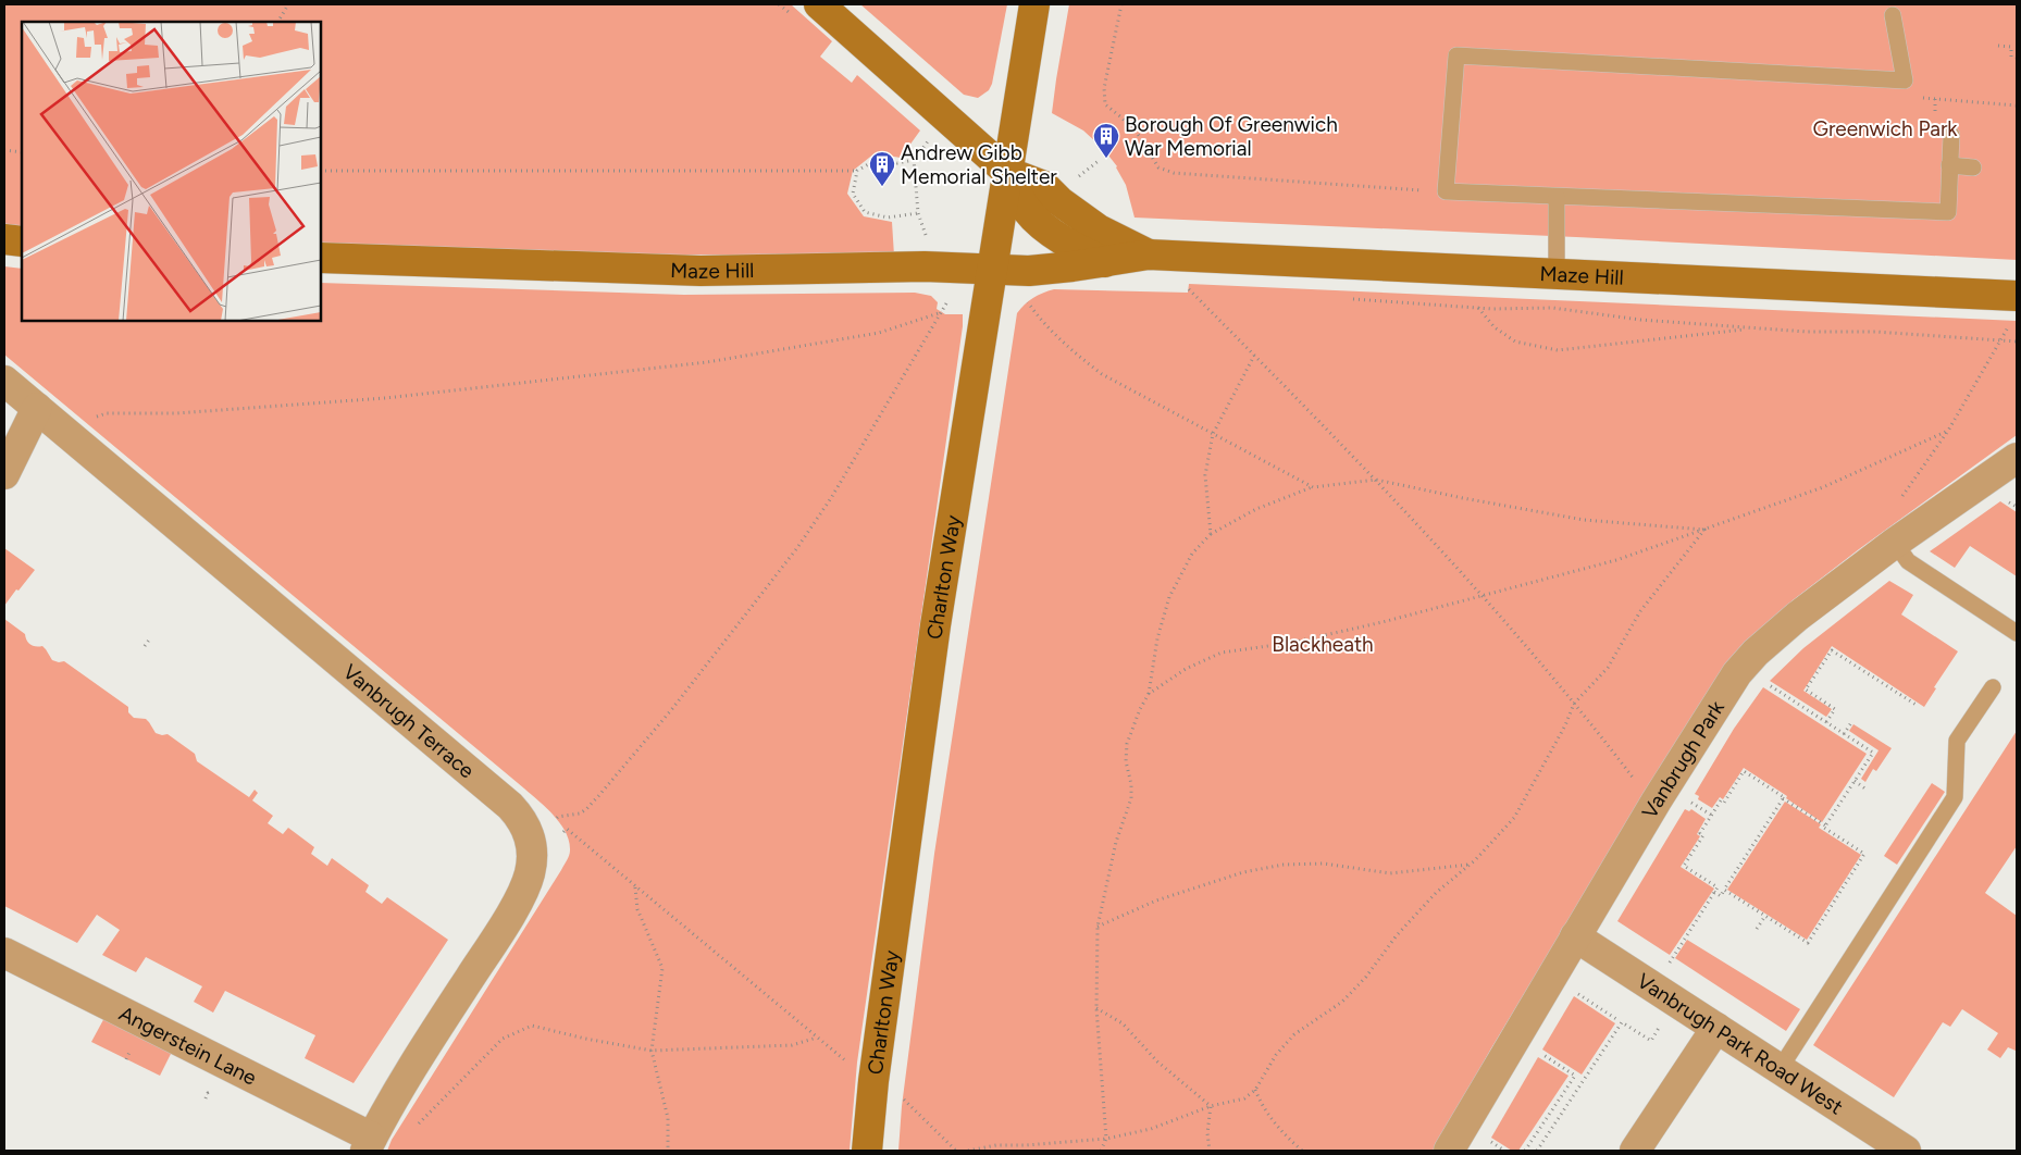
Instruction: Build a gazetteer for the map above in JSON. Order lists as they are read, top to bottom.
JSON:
{
  "streets": {
    "street": [
      "Maze Hill",
      "Charlton Way",
      "Vanbrugh Terrace",
      "Vanbrugh Park",
      "Vanbrugh Park Road West",
      "Angerstein Lane"
    ]
  },
  "crossings": [
    ["Maze Hill", "Charlton Way"],
    ["Vanbrugh Terrace", "Angerstein Lane"],
    ["Vanbrugh Park", "Vanbrugh Park Road West"]
  ],
  "parks": ["Greenwich Park", "Blackheath"],
  "places": {
    "building": ["Borough Of Greenwich War Memorial", "Andrew Gibb Memorial Shelter"]
  }
}
